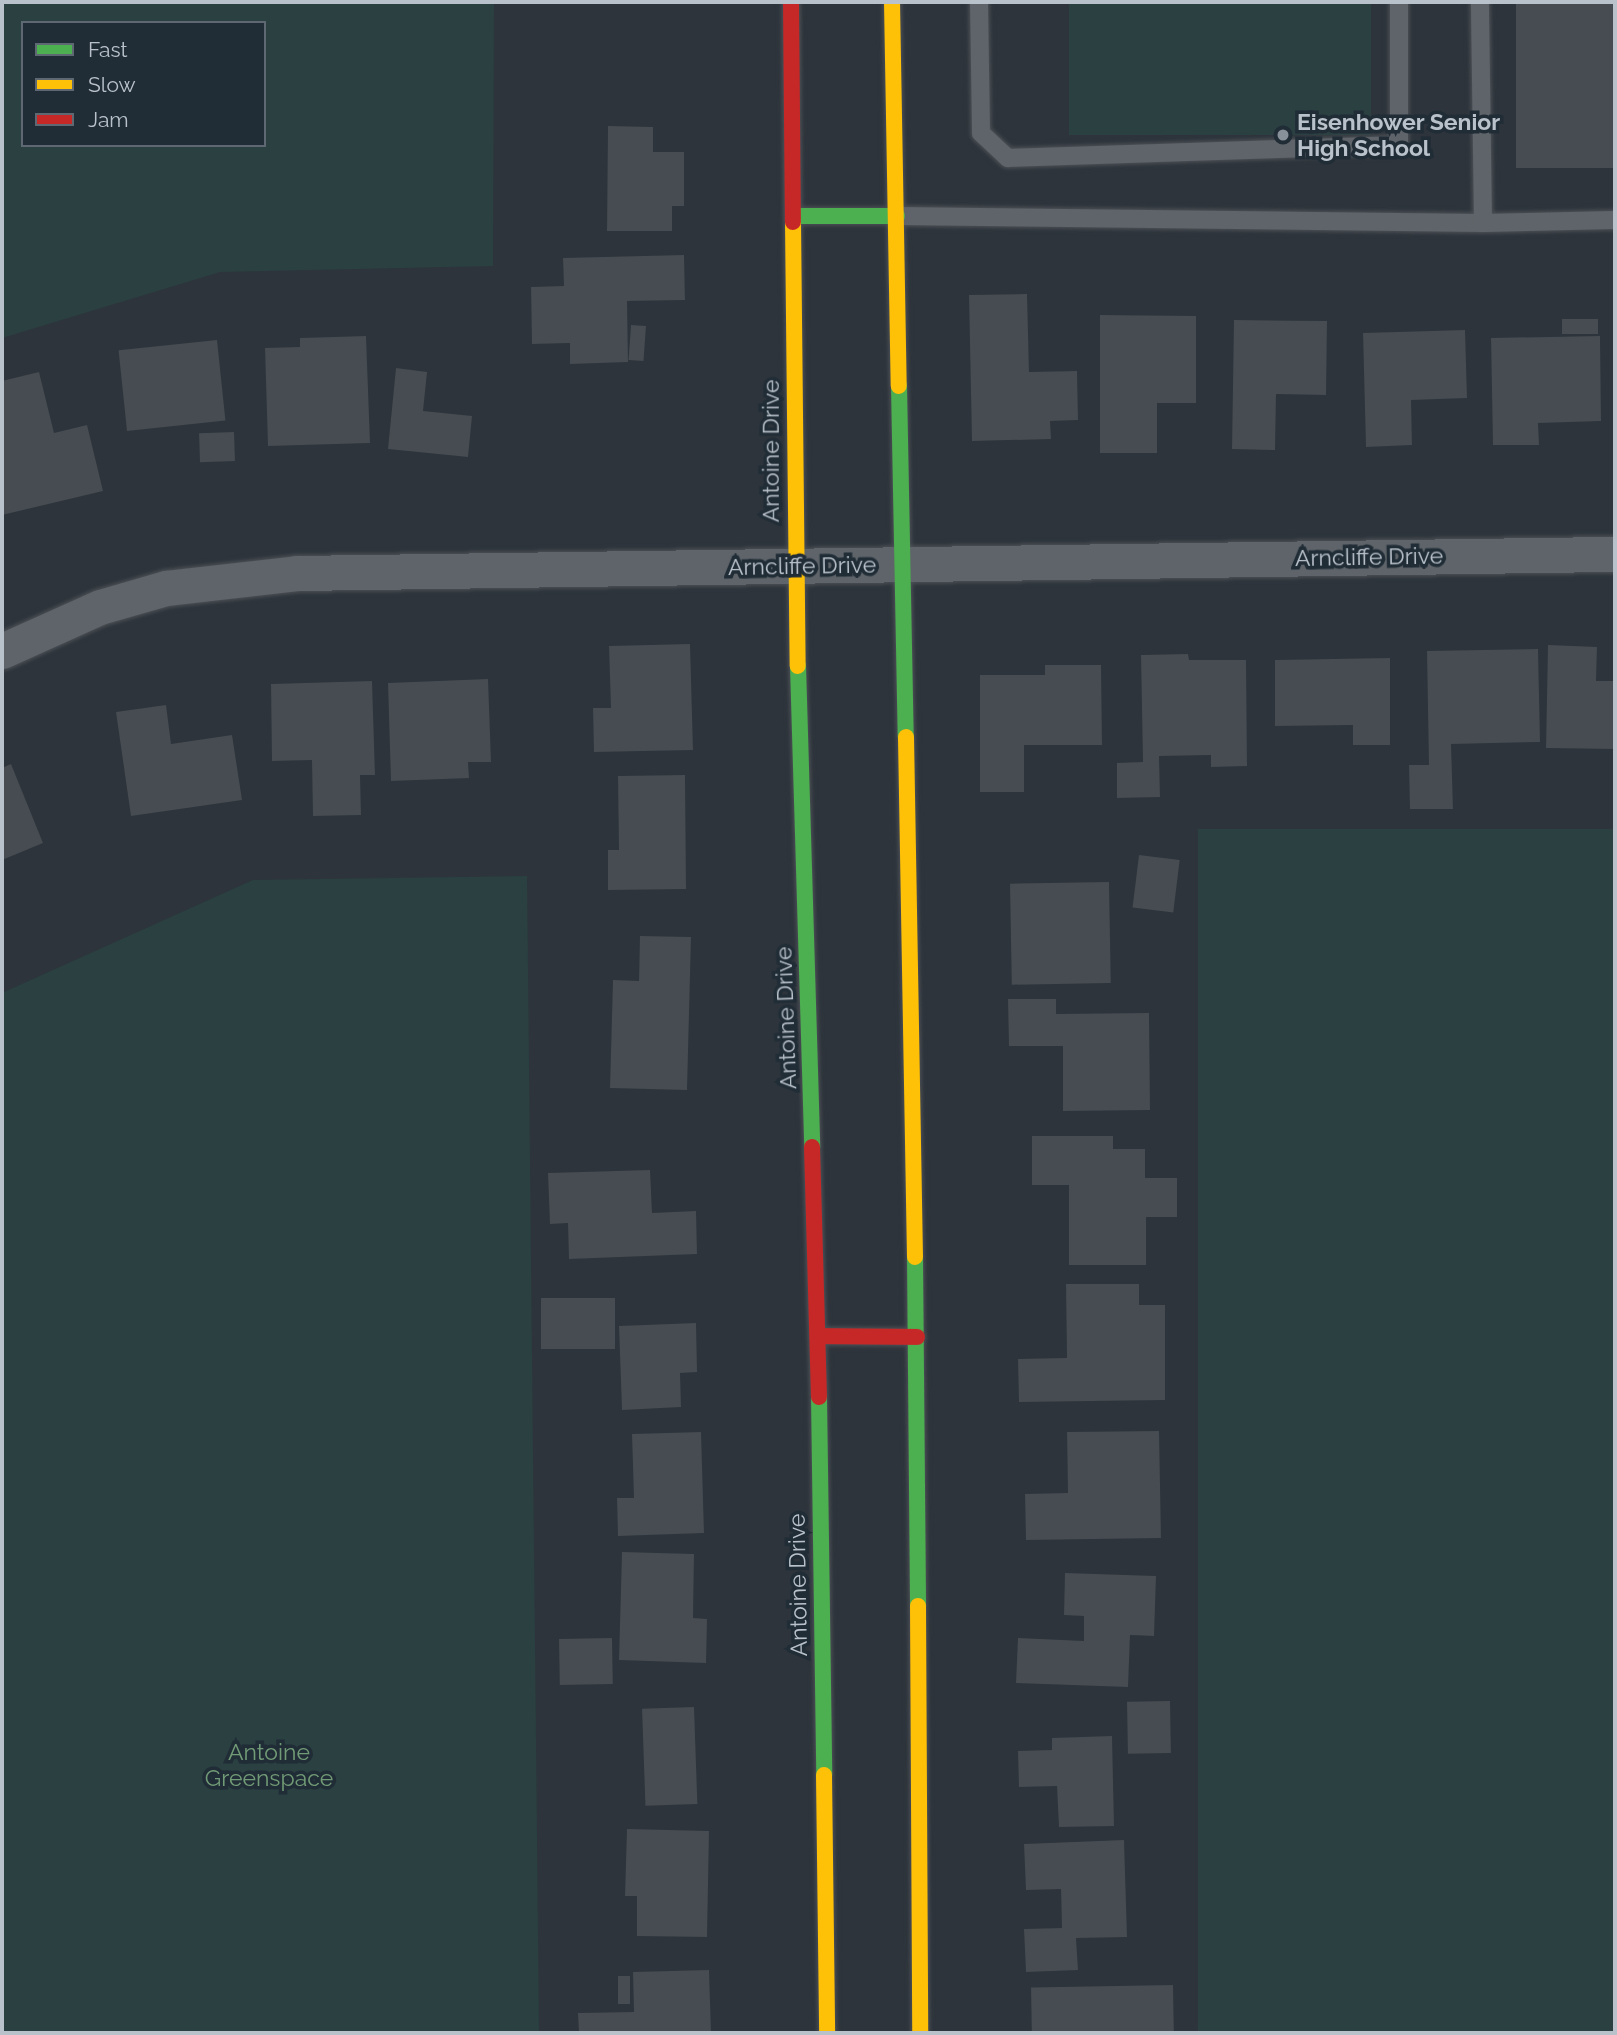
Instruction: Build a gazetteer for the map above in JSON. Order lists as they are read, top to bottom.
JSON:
{
  "streets": {
    "main road": ["Antoine Drive"],
    "street": ["Arncliffe Drive"]
  },
  "crossings": [
    ["Antoine Drive", "Arncliffe Drive"]
  ],
  "parks": ["Antoine Greenspace"],
  "places": ["Eisenhower Senior High School"],
  "legend": ["Fast", "Slow", "Jam"]
}
